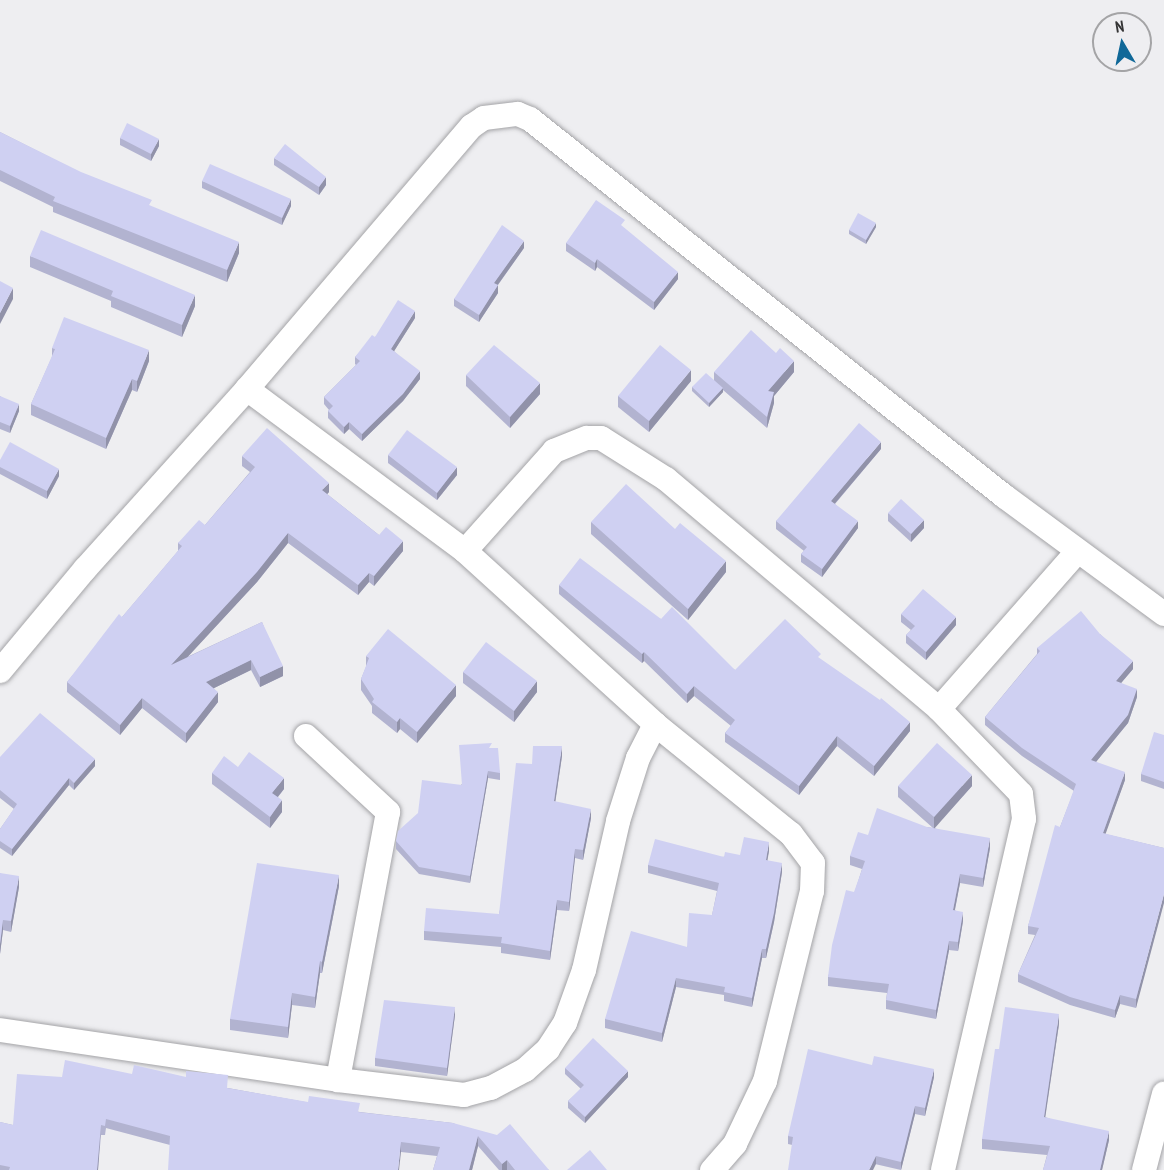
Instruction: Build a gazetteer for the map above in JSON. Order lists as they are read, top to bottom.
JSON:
{
  "north": "top"
}
